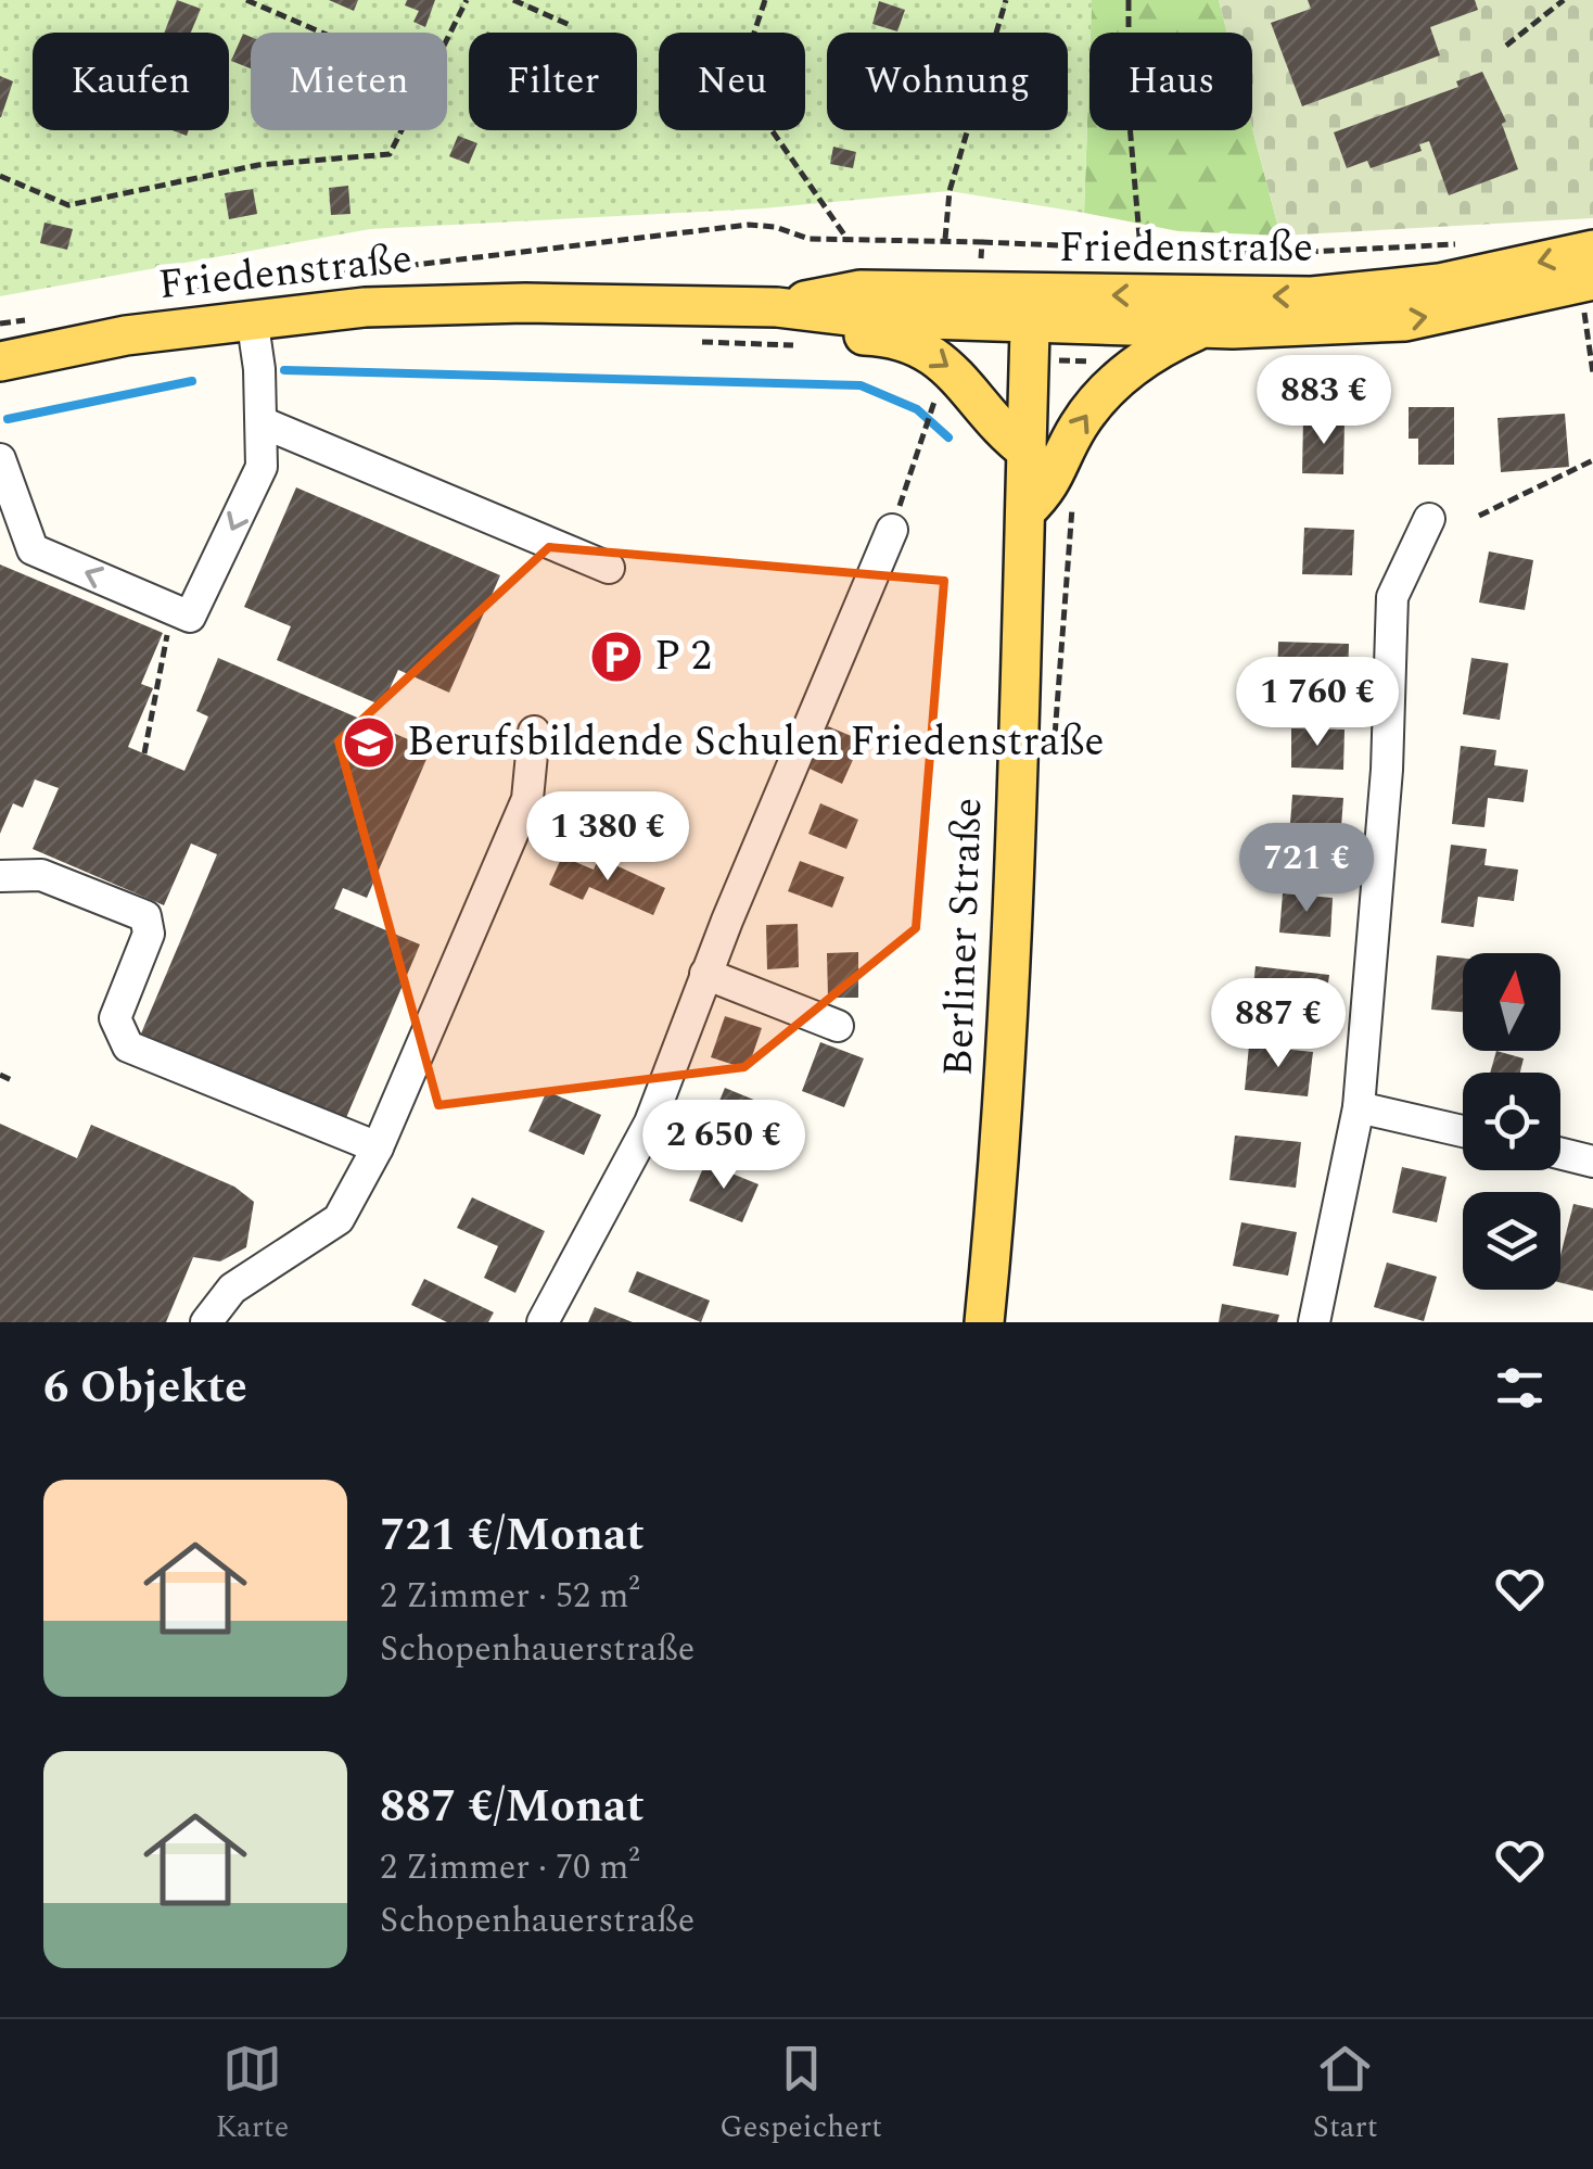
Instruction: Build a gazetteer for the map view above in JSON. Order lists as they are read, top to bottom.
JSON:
{
  "streets": {
    "main road": ["Friedenstraße", "Berliner Straße"]
  },
  "crossings": [
    ["Friedenstraße", "Berliner Straße"]
  ],
  "places": {
    "parking": ["P 2"],
    "school or university": ["Berufsbildende Schulen Friedenstraße"]
  },
  "north": "top",
  "page": {
    "chip": [
      "Kaufen",
      "Mieten",
      "Filter",
      "Neu",
      "Wohnung",
      "Haus"
    ],
    "price": [
      "883 €",
      "1 760 €",
      "1 380 €",
      "721 €",
      "887 €",
      "2 650 €"
    ],
    "heading": "6 Objekte",
    "list": [
      {
        "name": "721 €/Monat",
        "note": "2 Zimmer · 52 m² · Schopenhauerstraße"
      },
      {
        "name": "887 €/Monat",
        "note": "2 Zimmer · 70 m² · Schopenhauerstraße"
      }
    ],
    "tabs": ["Karte", "Gespeichert", "Start"]
  }
}
